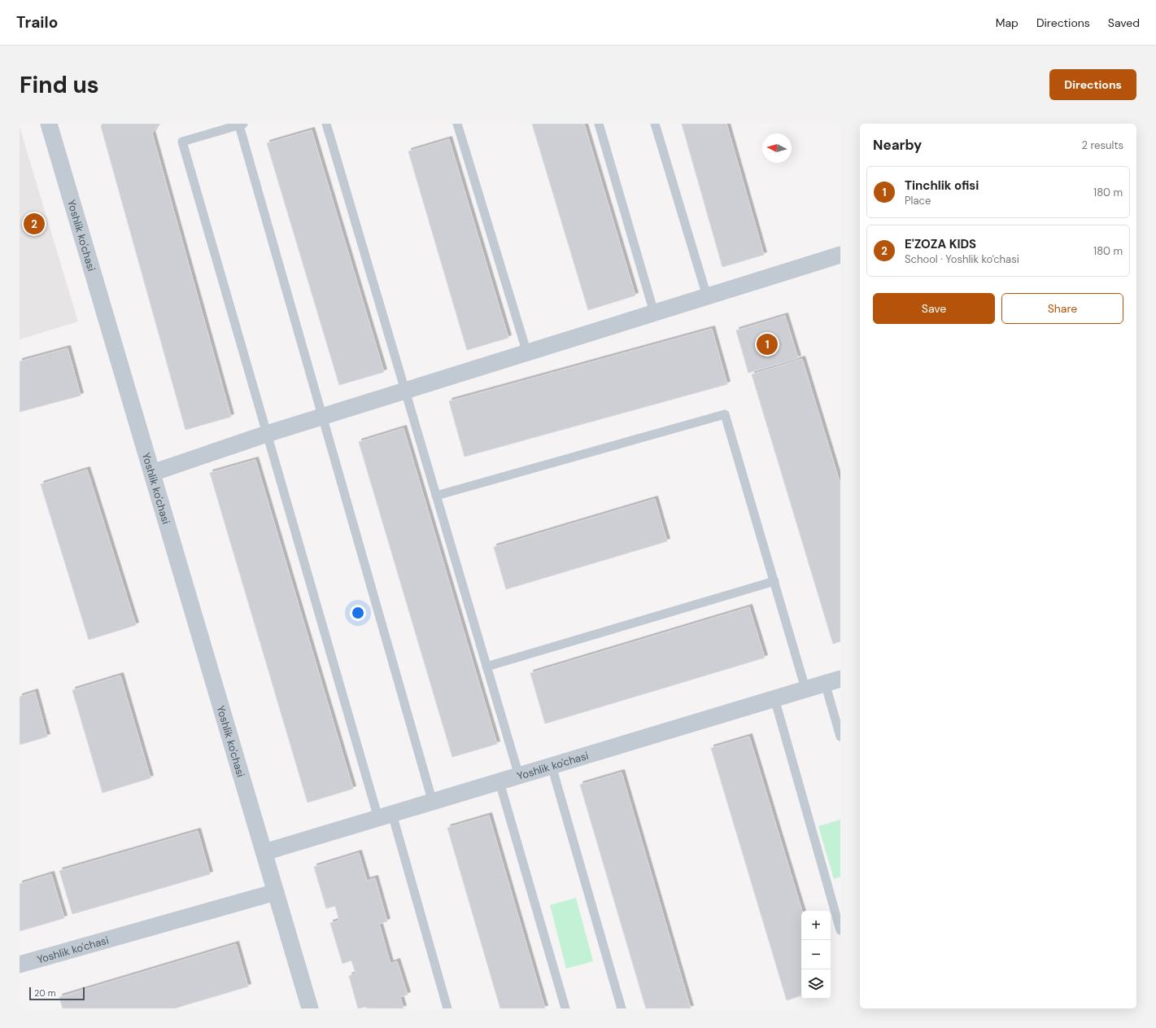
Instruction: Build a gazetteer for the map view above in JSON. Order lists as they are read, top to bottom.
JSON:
{
  "streets": {
    "street": ["Yoshlik ko'chasi"]
  },
  "scale_bar": "20 m",
  "north": "left",
  "page": {
    "header": "Trailo",
    "nav": ["Map", "Directions", "Saved"],
    "buttons": [
      "Directions",
      ["Save", "Share"]
    ],
    "title": "Find us",
    "heading": ["Nearby", "2 results"],
    "list": [
      {
        "mark": "1",
        "name": "Tinchlik ofisi",
        "note": "Place",
        "value": "180 m"
      },
      {
        "mark": "2",
        "name": "E'ZOZA KIDS",
        "note": "School · Yoshlik ko'chasi",
        "value": "180 m"
      }
    ],
    "pins": ["2", "1"],
    "map_buttons": ["+", "−"],
    "scale": "20 m"
  }
}
